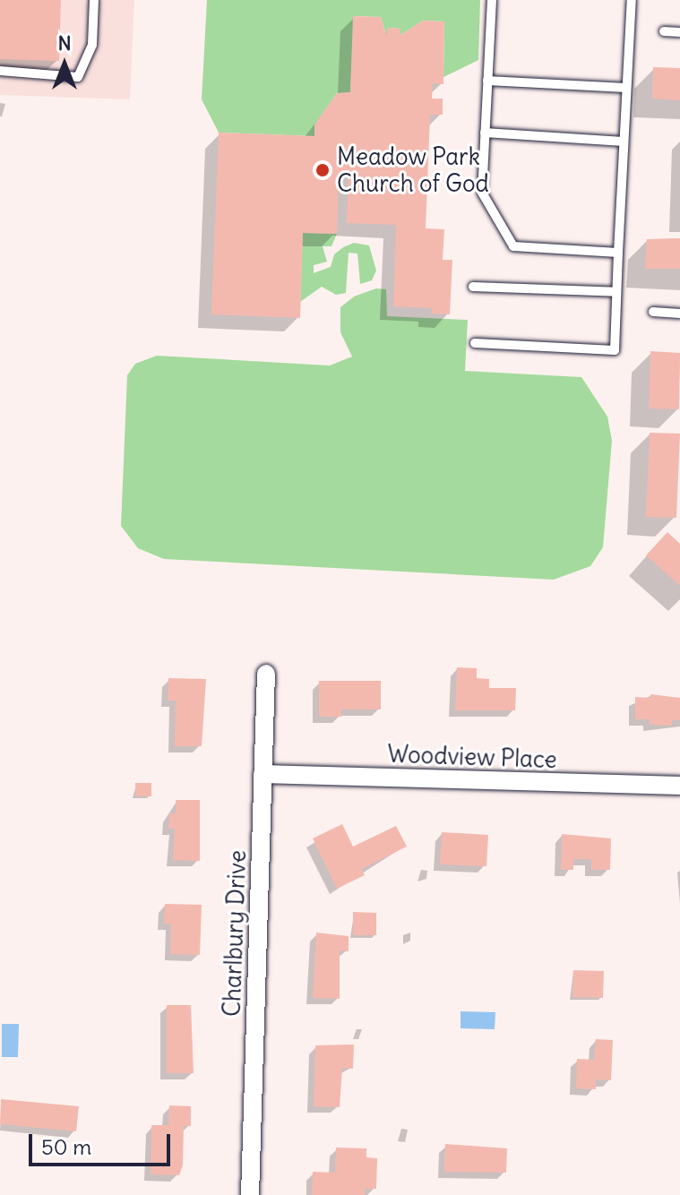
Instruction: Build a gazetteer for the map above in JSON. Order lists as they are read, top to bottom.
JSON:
{
  "streets": {
    "street": ["Woodview Place", "Charlbury Drive"]
  },
  "crossings": [
    ["Woodview Place", "Charlbury Drive"]
  ],
  "places": ["Meadow Park Church of God"],
  "scale_bar": "50 m",
  "north": "top"
}
